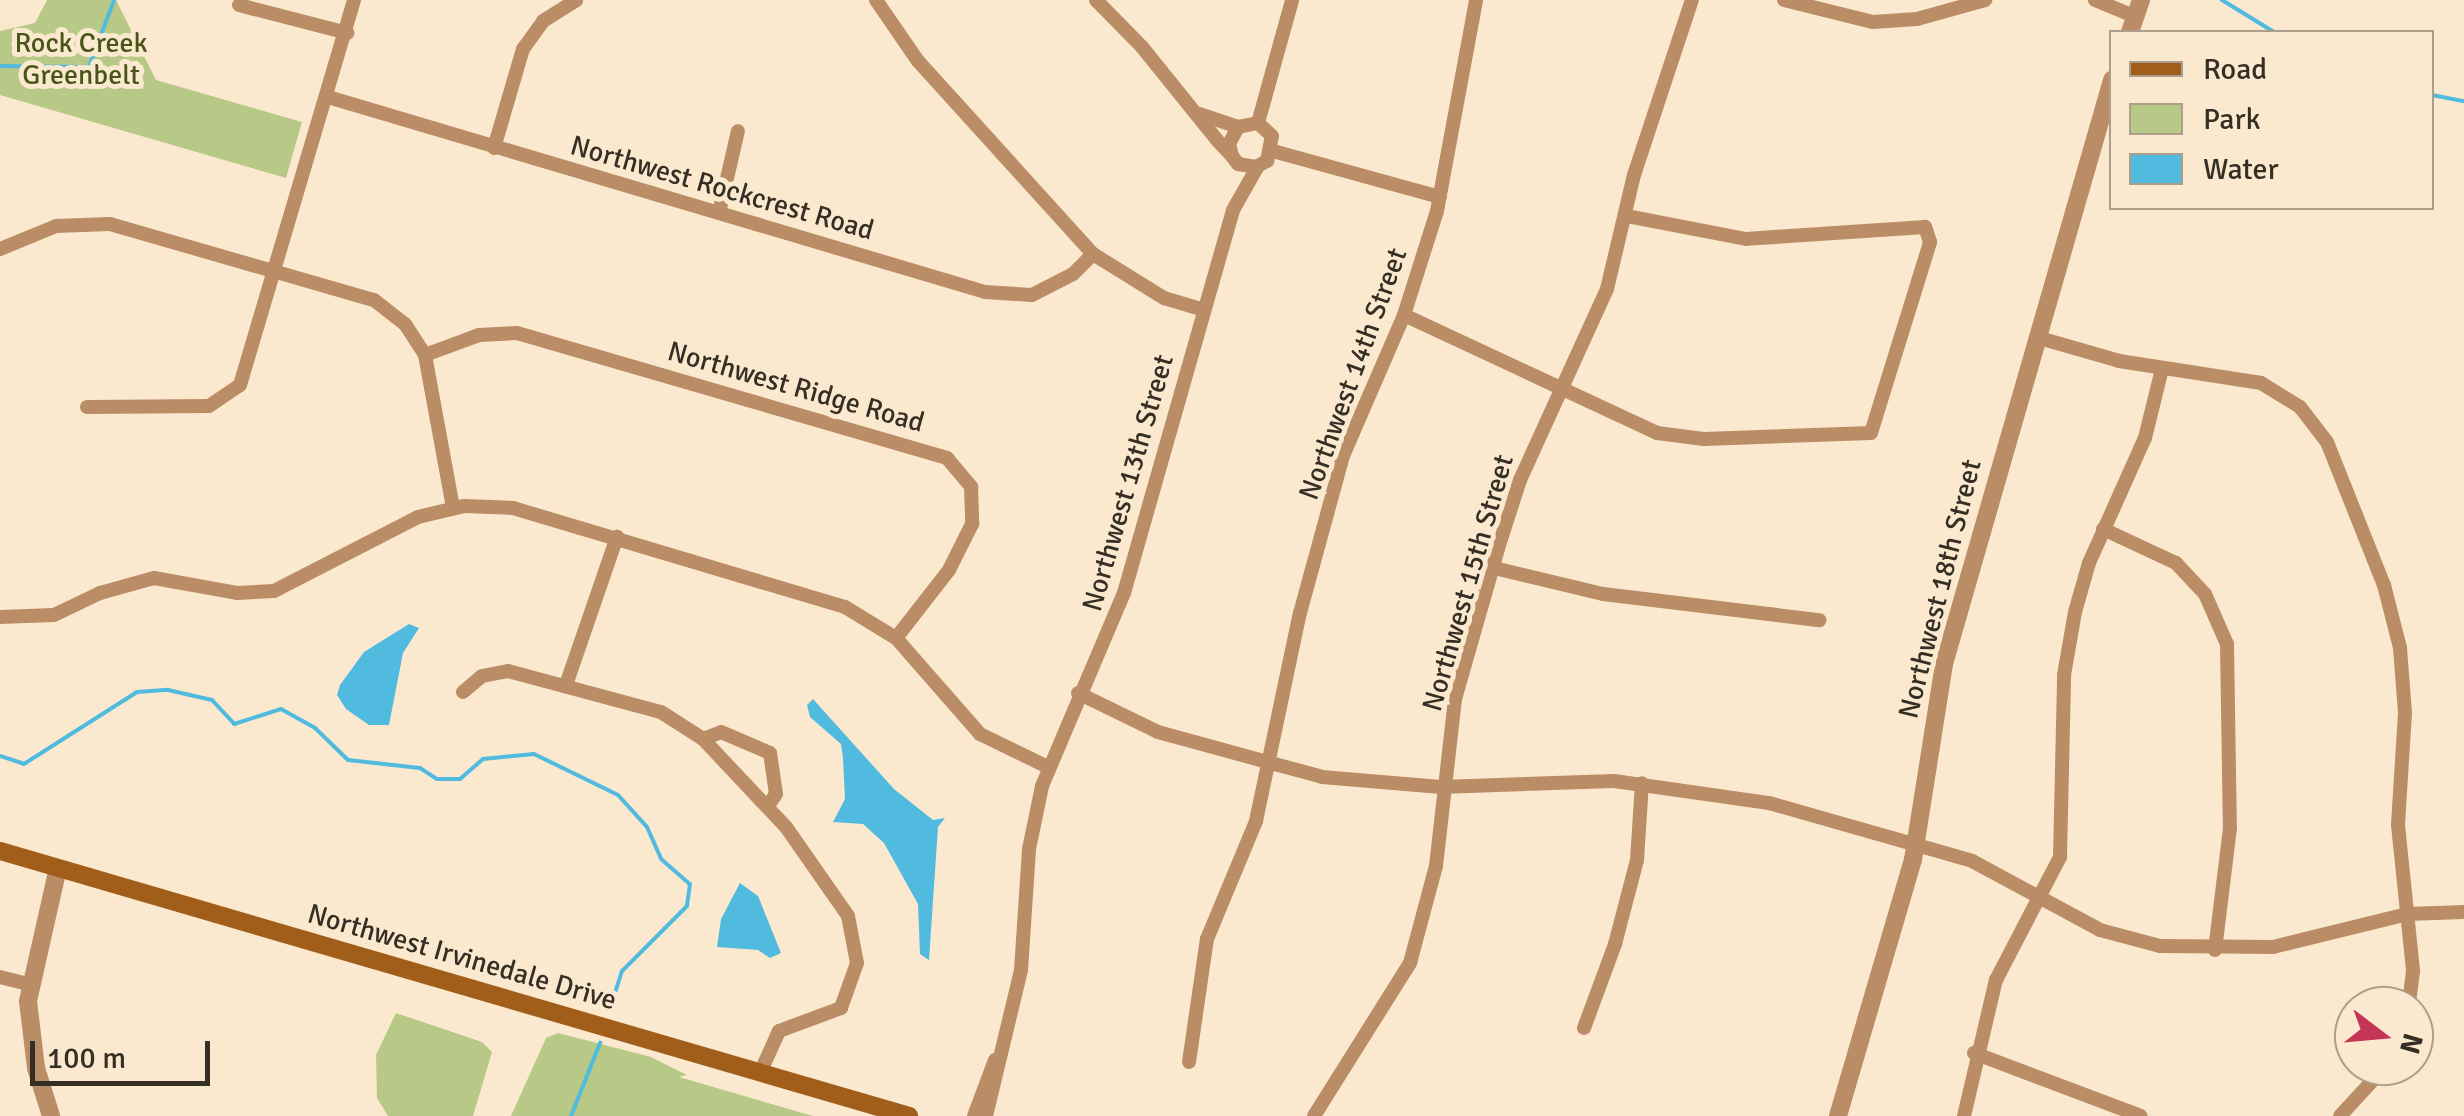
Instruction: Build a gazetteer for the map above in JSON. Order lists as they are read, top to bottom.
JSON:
{
  "streets": {
    "main road": ["Northwest Irvinedale Drive"],
    "street": [
      "Northwest Rockcrest Road",
      "Northwest 14th Street",
      "Northwest Ridge Road",
      "Northwest 13th Street",
      "Northwest 15th Street",
      "Northwest 18th Street"
    ]
  },
  "parks": ["Rock Creek Greenbelt"],
  "legend": ["Road", "Park", "Water"],
  "scale_bar": "100 m",
  "north": "right"
}
